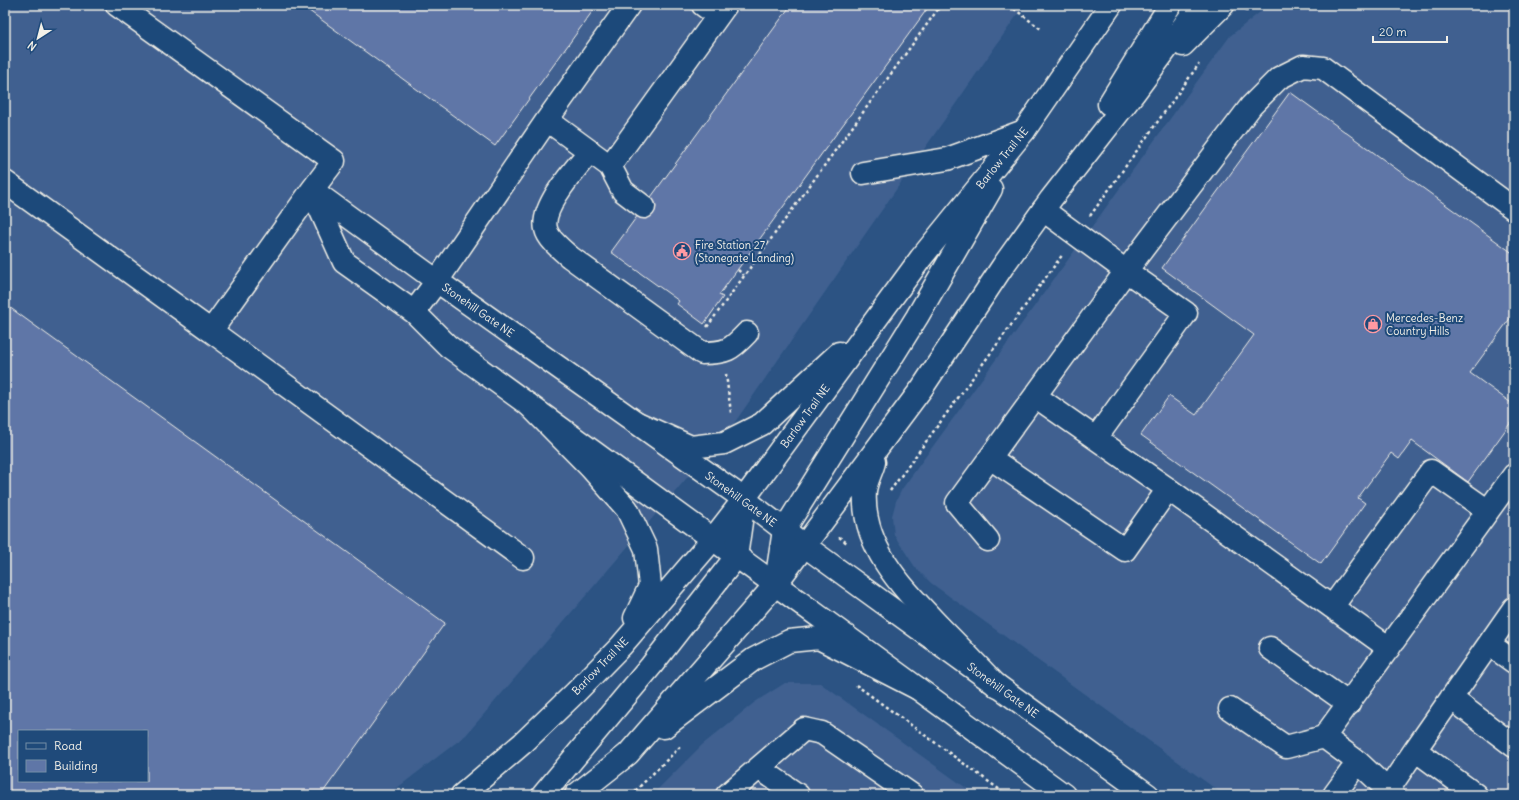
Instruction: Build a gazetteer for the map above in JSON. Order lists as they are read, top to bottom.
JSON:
{
  "streets": {
    "main road": ["Barlow Trail NE", "Stonehill Gate NE"]
  },
  "crossings": [
    ["Barlow Trail NE", "Stonehill Gate NE"]
  ],
  "places": {
    "public building": ["Fire Station 27 (Stonegate Landing)"],
    "shop": ["Mercedes-Benz Country Hills"]
  },
  "legend": ["Road", "Building"],
  "scale_bar": "20 m",
  "north": "bottom left"
}
